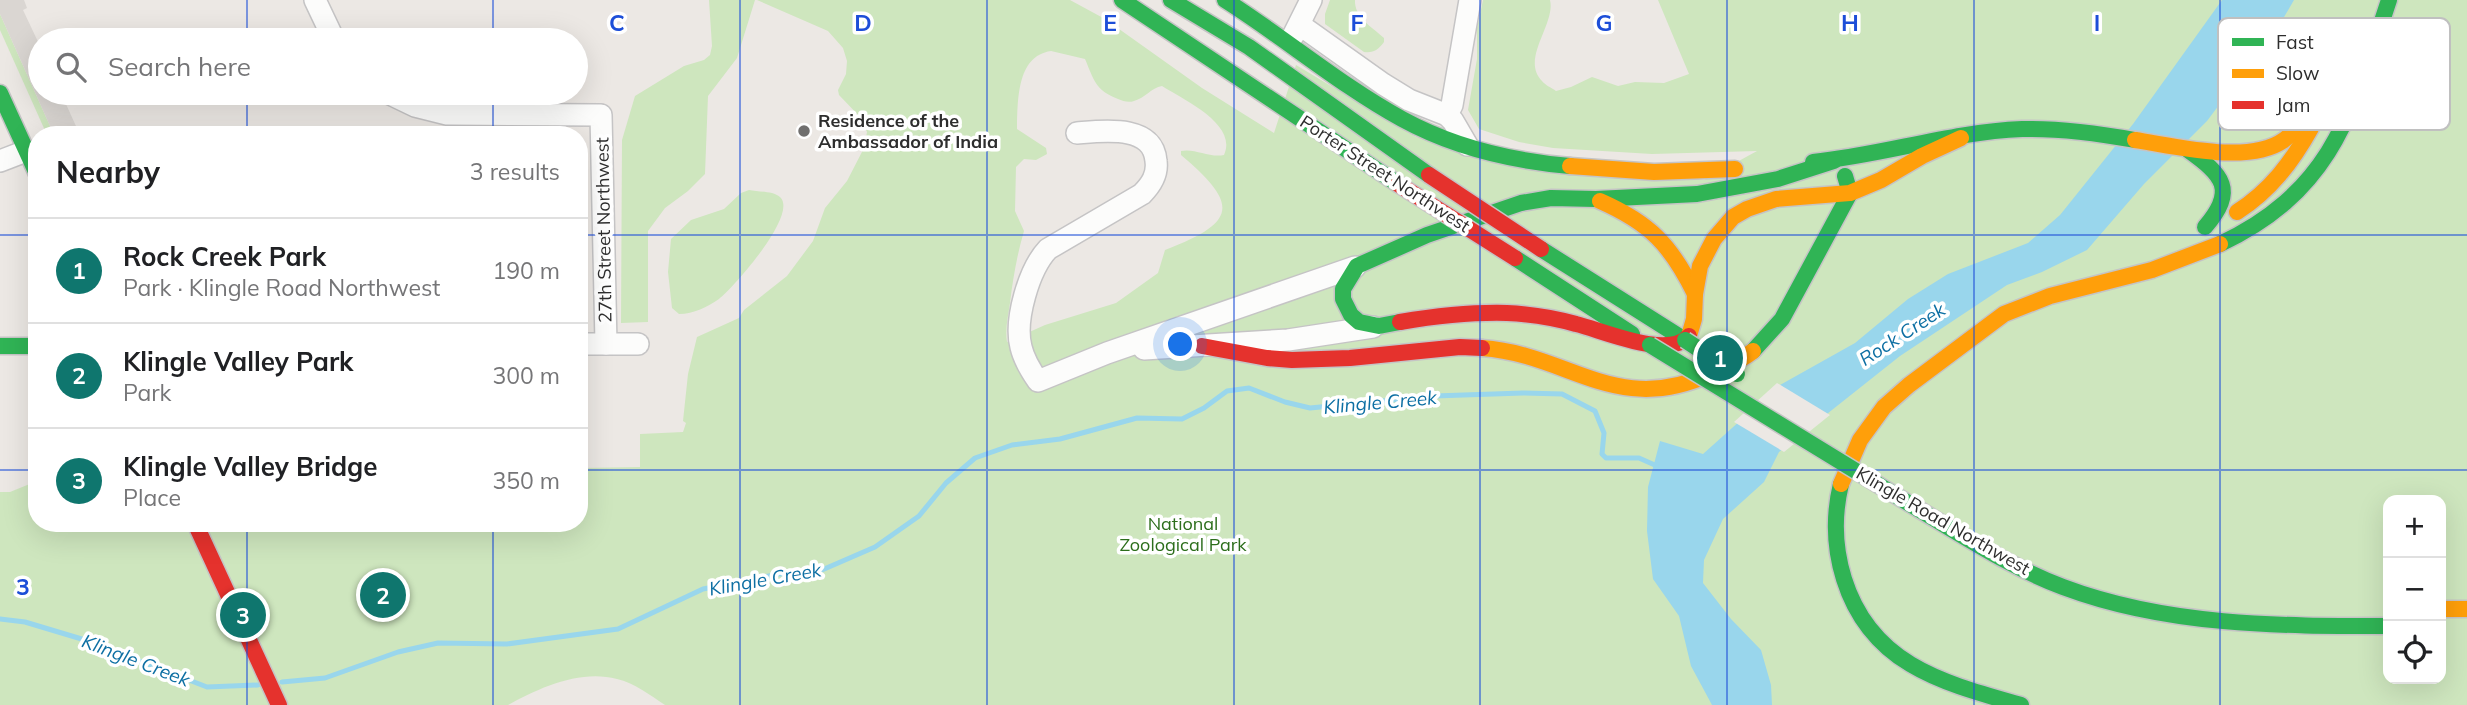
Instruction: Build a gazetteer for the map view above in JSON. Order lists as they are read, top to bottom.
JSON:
{
  "streets": {
    "main road": ["Porter Street Northwest", "Klingle Road Northwest"],
    "street": ["27th Street Northwest"]
  },
  "water": ["Rock Creek", "Klingle Creek"],
  "parks": ["National Zoological Park"],
  "places": ["Residence of the Ambassador of India"],
  "legend": ["Fast", "Slow", "Jam"],
  "page": {
    "search": "Search here",
    "heading": ["Nearby", "3 results"],
    "list": [
      {
        "mark": "1",
        "name": "Rock Creek Park",
        "note": "Park · Klingle Road Northwest",
        "value": "190 m"
      },
      {
        "mark": "2",
        "name": "Klingle Valley Park",
        "note": "Park",
        "value": "300 m"
      },
      {
        "mark": "3",
        "name": "Klingle Valley Bridge",
        "note": "Place",
        "value": "350 m"
      }
    ],
    "pins": ["1", "2", "3"],
    "map_buttons": ["+", "−"]
  },
  "grid": {
    "columns": [
      "C",
      "D",
      "E",
      "F",
      "G",
      "H",
      "I"
    ],
    "rows": ["3"]
  }
}
